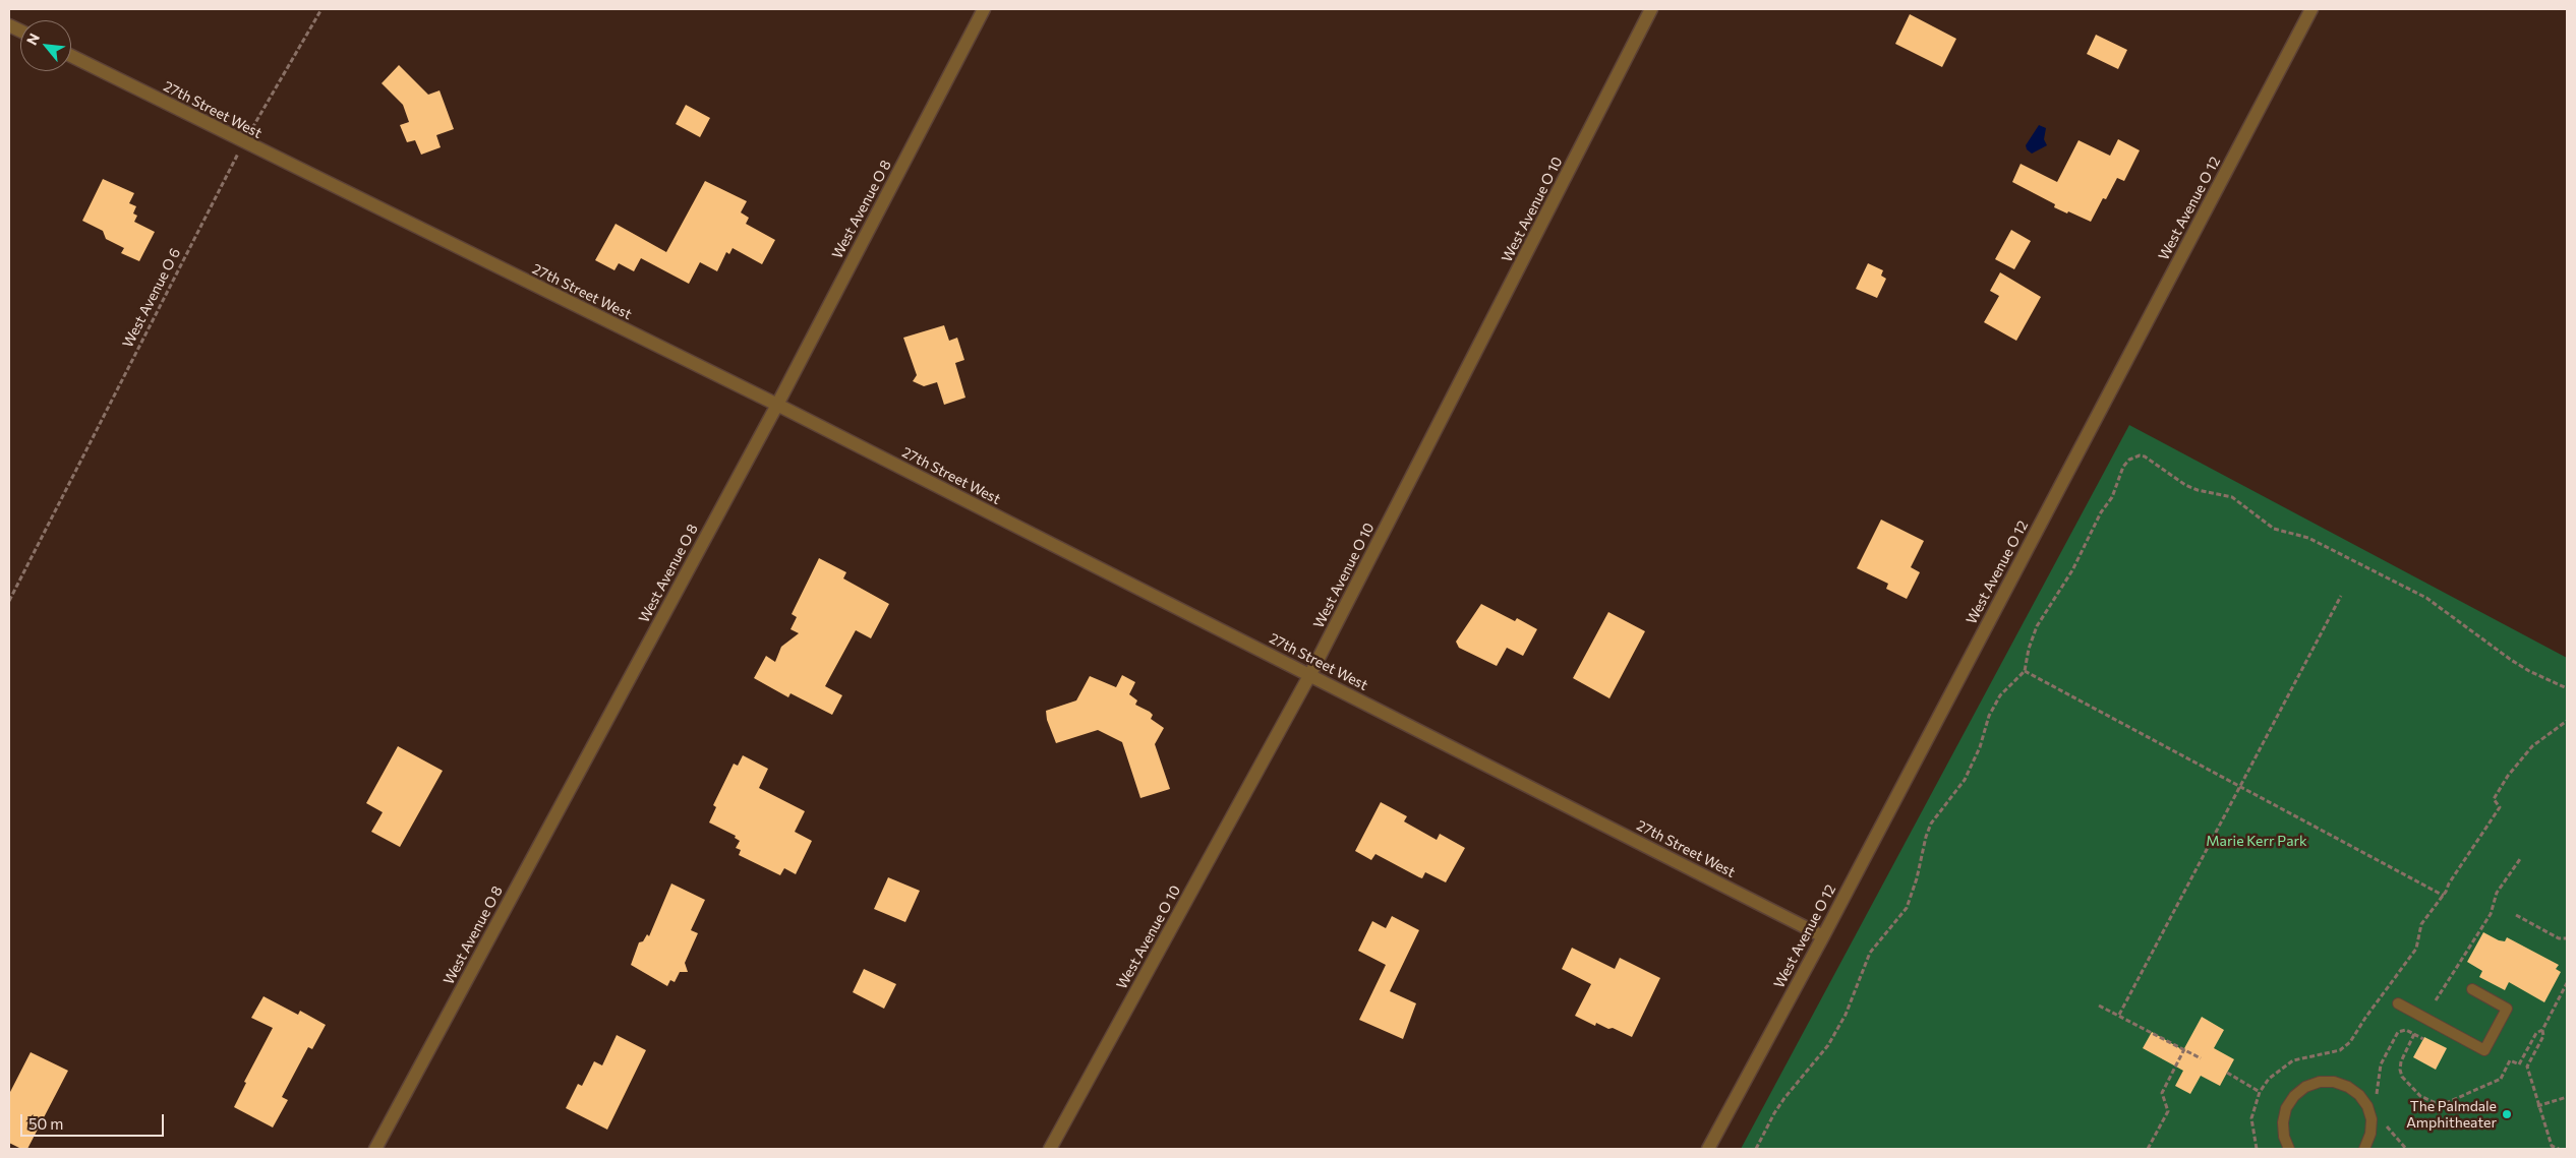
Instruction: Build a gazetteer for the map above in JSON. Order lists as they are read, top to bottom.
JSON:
{
  "streets": {
    "street": [
      "27th Street West",
      "West Avenue O 12",
      "West Avenue O 8",
      "West Avenue O 10"
    ],
    "path": ["West Avenue O 6"]
  },
  "crossings": [
    ["27th Street West", "West Avenue O 12"],
    ["27th Street West", "West Avenue O 8"],
    ["27th Street West", "West Avenue O 10"],
    ["27th Street West", "West Avenue O 6"]
  ],
  "parks": ["Marie Kerr Park"],
  "places": ["The Palmdale Amphitheater"],
  "scale_bar": "50 m",
  "north": "top left"
}
